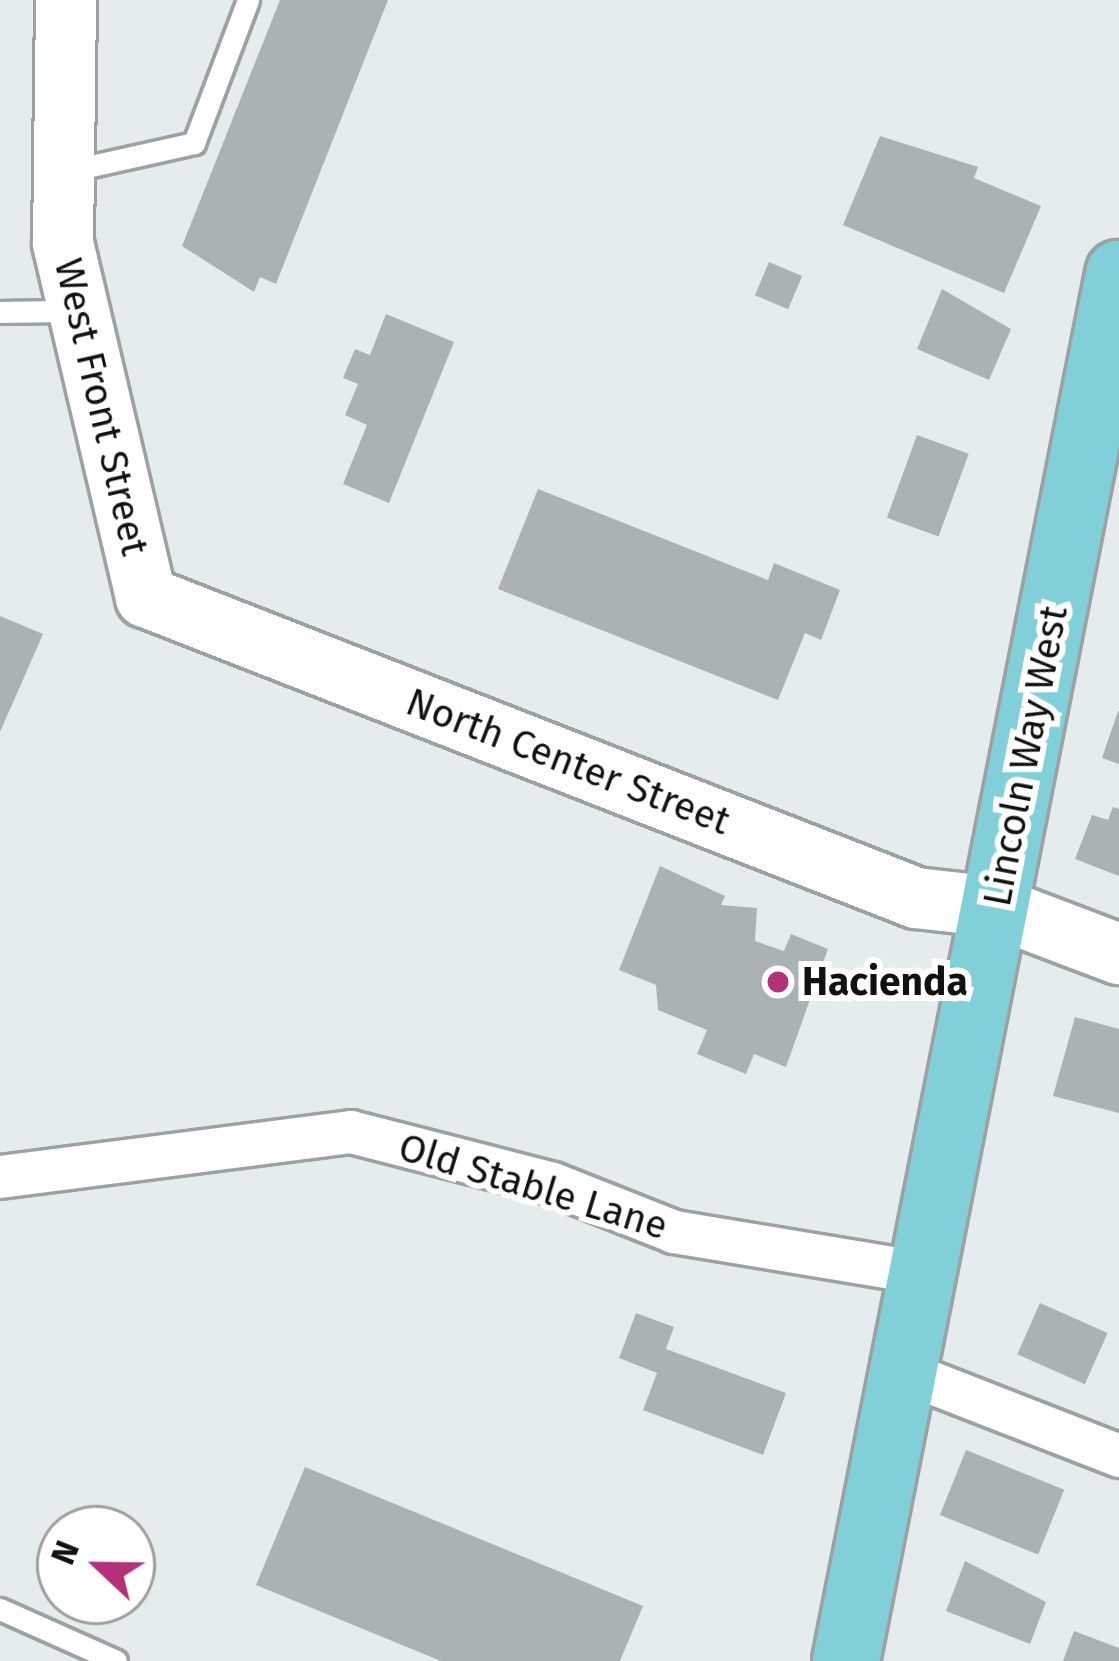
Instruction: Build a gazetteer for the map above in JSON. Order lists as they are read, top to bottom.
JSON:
{
  "streets": {
    "main road": ["Lincoln Way West"],
    "street": ["West Front Street", "North Center Street", "Old Stable Lane"]
  },
  "crossings": [
    ["West Front Street", "North Center Street"],
    ["Lincoln Way West", "North Center Street"],
    ["Lincoln Way West", "Old Stable Lane"]
  ],
  "places": ["Hacienda"],
  "north": "left"
}
